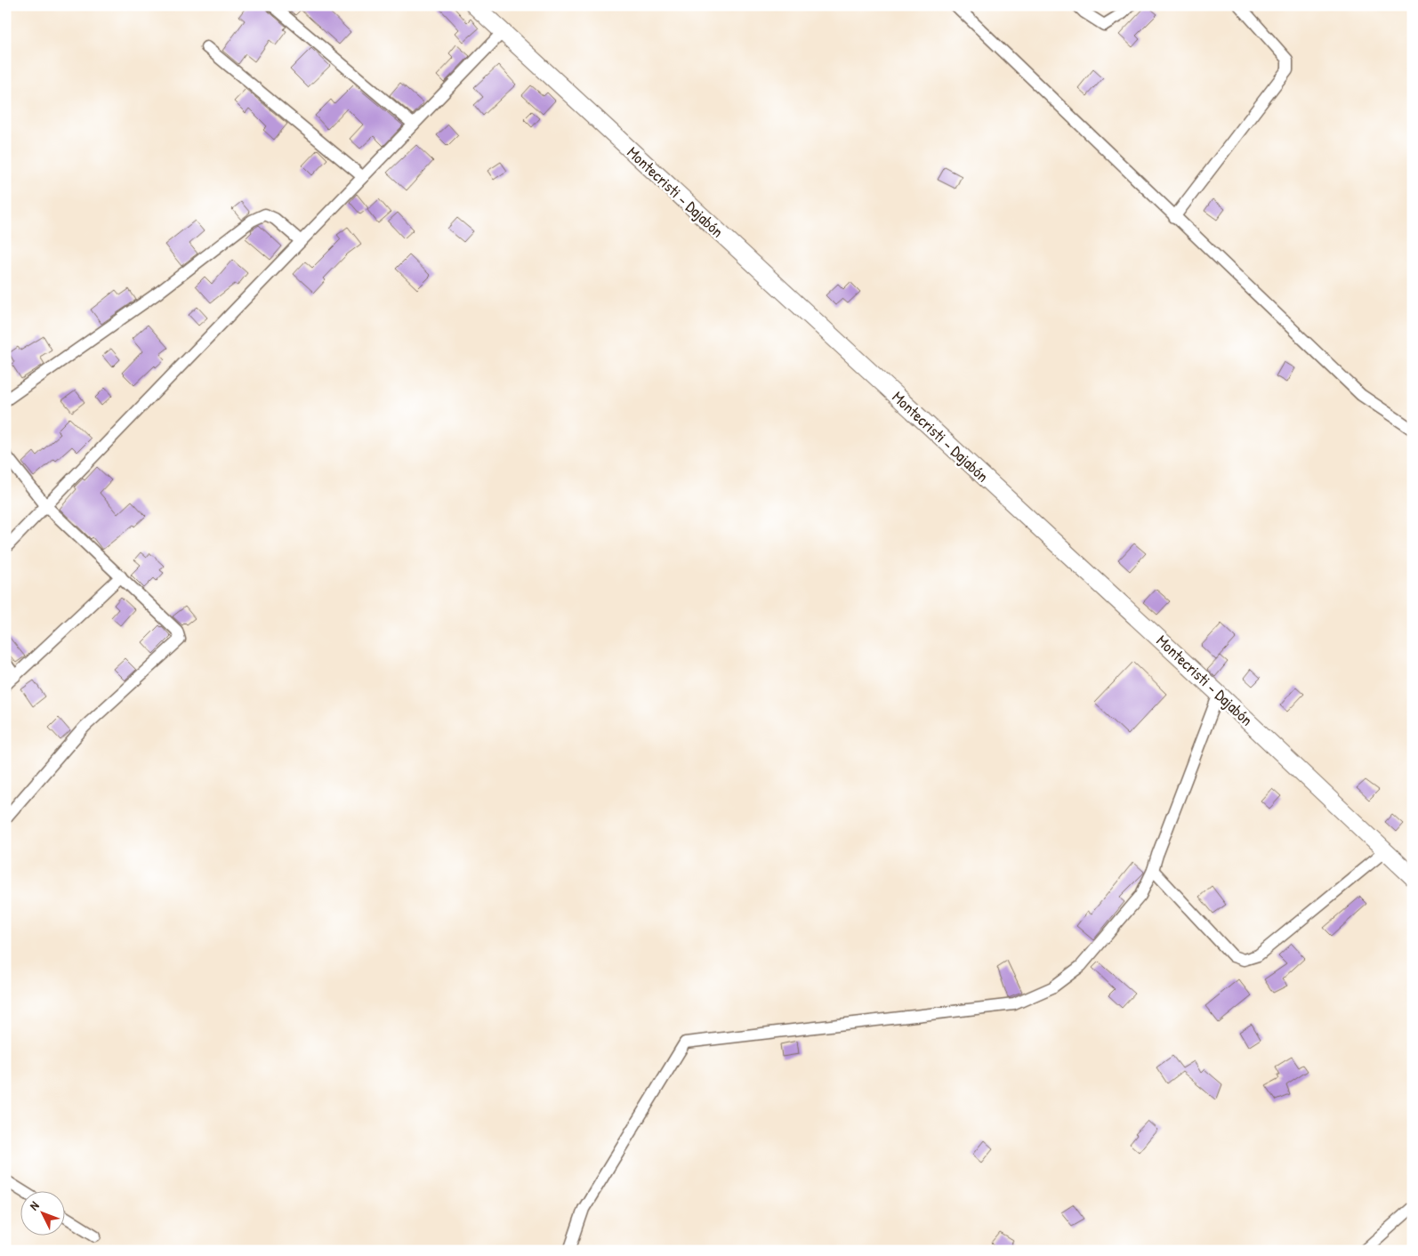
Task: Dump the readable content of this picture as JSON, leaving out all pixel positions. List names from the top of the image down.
{
  "streets": {
    "main road": ["Montecristi - Dajabón"]
  },
  "north": "top left"
}
